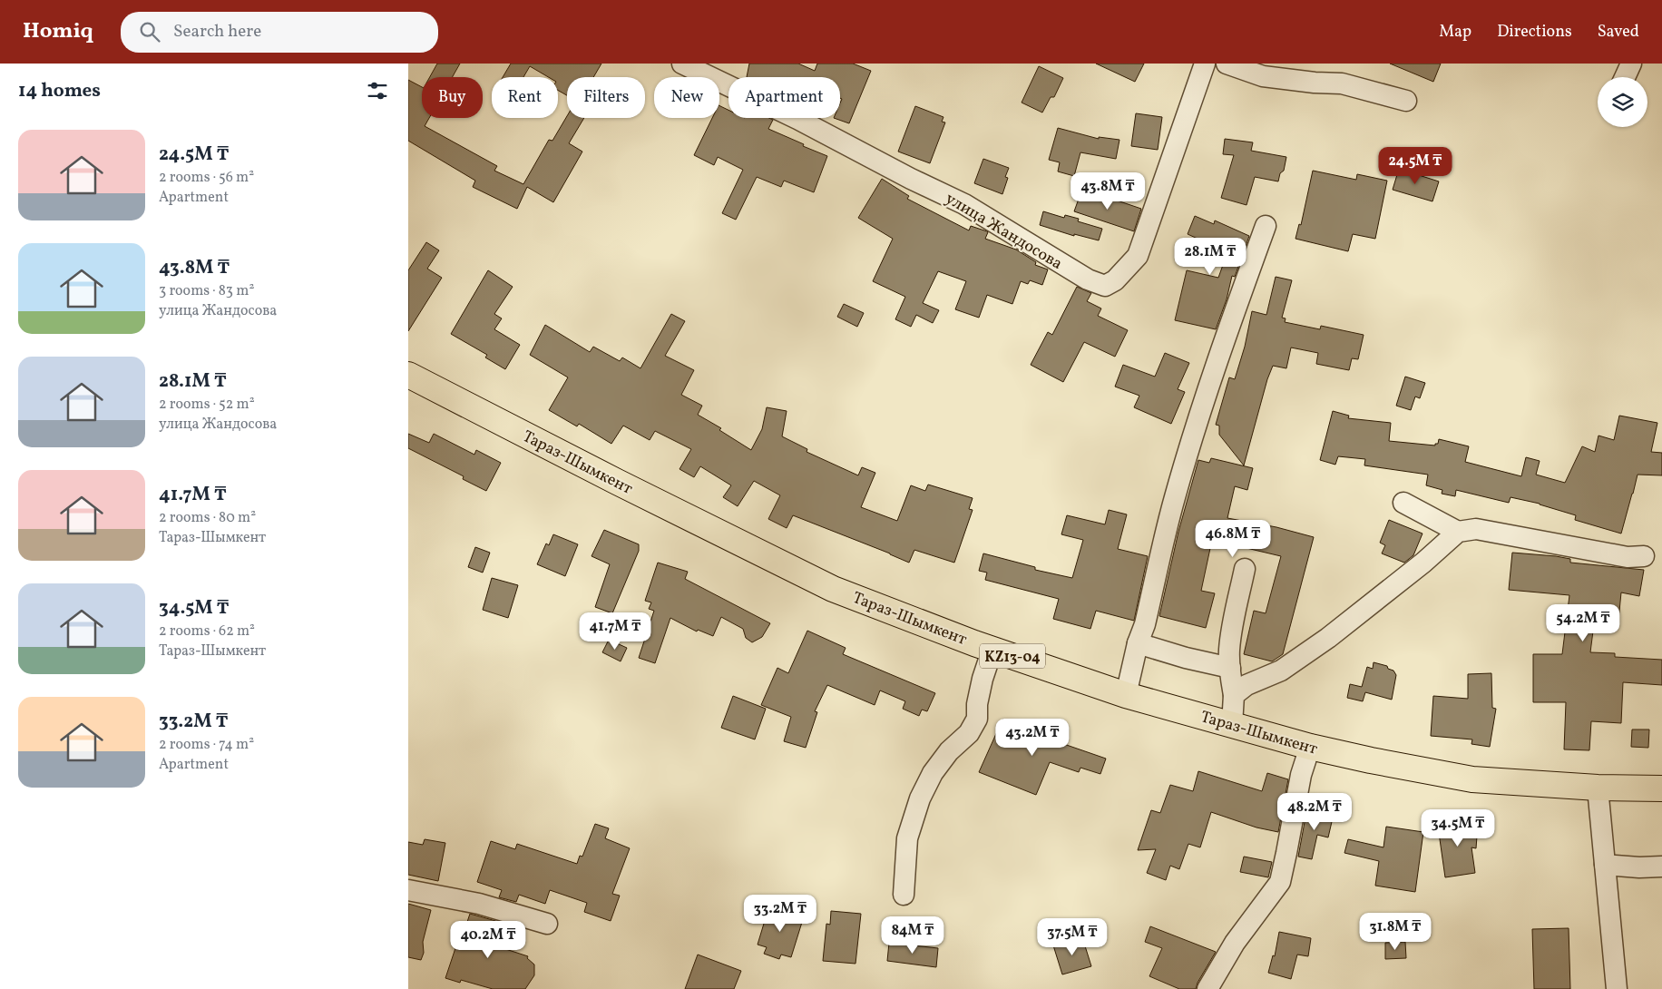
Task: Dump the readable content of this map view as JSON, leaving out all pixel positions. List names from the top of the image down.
{
  "streets": {
    "main road": ["Тараз-Шымкент", "KZ13-04"],
    "street": ["улица Жандосова"]
  },
  "page": {
    "header": "Homiq",
    "search": "Search here",
    "nav": ["Map", "Directions", "Saved"],
    "heading": "14 homes",
    "chip": [
      "Buy",
      "Rent",
      "Filters",
      "New",
      "Apartment"
    ],
    "list": [
      {
        "name": "24.5M ₸",
        "note": "2 rooms · 56 m² · Apartment"
      },
      {
        "name": "43.8M ₸",
        "note": "3 rooms · 83 m² · улица Жандосова"
      },
      {
        "name": "28.1M ₸",
        "note": "2 rooms · 52 m² · улица Жандосова"
      },
      {
        "name": "41.7M ₸",
        "note": "2 rooms · 80 m² · Тараз-Шымкент"
      },
      {
        "name": "34.5M ₸",
        "note": "2 rooms · 62 m² · Тараз-Шымкент"
      },
      {
        "name": "33.2M ₸",
        "note": "2 rooms · 74 m² · Apartment"
      }
    ],
    "price": [
      "24.5M ₸",
      "43.8M ₸",
      "28.1M ₸",
      "46.8M ₸",
      "54.2M ₸",
      "41.7M ₸",
      "43.2M ₸",
      "48.2M ₸",
      "34.5M ₸",
      "33.2M ₸",
      "31.8M ₸",
      "84M ₸",
      "37.5M ₸",
      "40.2M ₸"
    ]
  }
}
